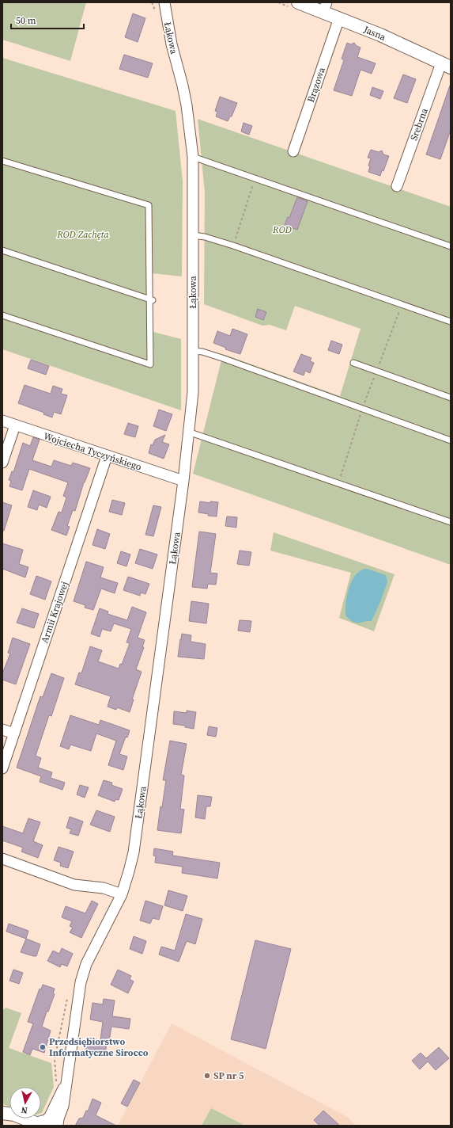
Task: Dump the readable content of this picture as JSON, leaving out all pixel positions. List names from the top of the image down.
{
  "streets": {
    "street": [
      "Jasna",
      "Łąkowa",
      "Brązowa",
      "Srebrna",
      "Wojciecha Tyczyńskiego",
      "Armii Krajowej"
    ]
  },
  "crossings": [
    ["Jasna", "Brązowa"],
    ["Jasna", "Srebrna"],
    ["Łąkowa", "Wojciecha Tyczyńskiego"],
    ["Wojciecha Tyczyńskiego", "Armii Krajowej"]
  ],
  "parks": ["ROD", "ROD Zachęta"],
  "places": ["Przedsiębiorstwo Informatyczne Sirocco", "SP nr 5"],
  "scale_bar": "50 m",
  "north": "bottom"
}
